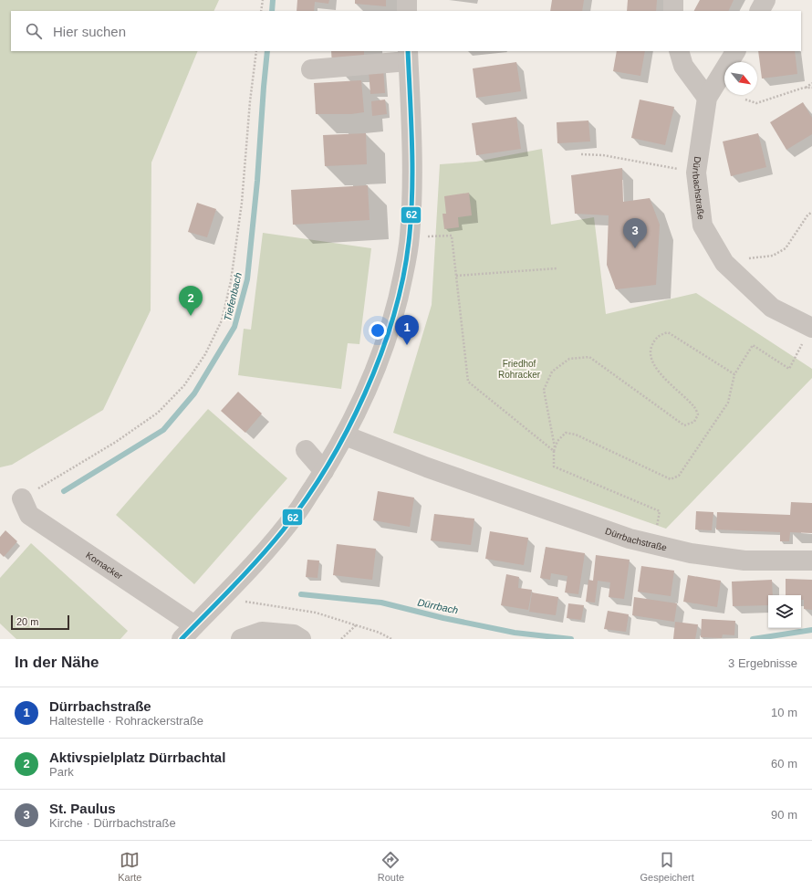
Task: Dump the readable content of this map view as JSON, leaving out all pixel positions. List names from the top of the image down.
{
  "streets": {
    "street": ["Dürrbachstraße", "Kornacker"]
  },
  "water": ["Tiefenbach", "Dürrbach"],
  "parks": ["Friedhof Rohracker"],
  "lines": ["transit line 62"],
  "scale_bar": "20 m",
  "north": "bottom right",
  "page": {
    "search": "Hier suchen",
    "pins": ["3", "2", "1"],
    "scale": "20 m",
    "heading": ["In der Nähe", "3 Ergebnisse"],
    "list": [
      {
        "mark": "1",
        "name": "Dürrbachstraße",
        "note": "Haltestelle · Rohrackerstraße",
        "value": "10 m"
      },
      {
        "mark": "2",
        "name": "Aktivspielplatz Dürrbachtal",
        "note": "Park",
        "value": "60 m"
      },
      {
        "mark": "3",
        "name": "St. Paulus",
        "note": "Kirche · Dürrbachstraße",
        "value": "90 m"
      }
    ],
    "nav": ["Karte", "Route", "Gespeichert"]
  }
}
